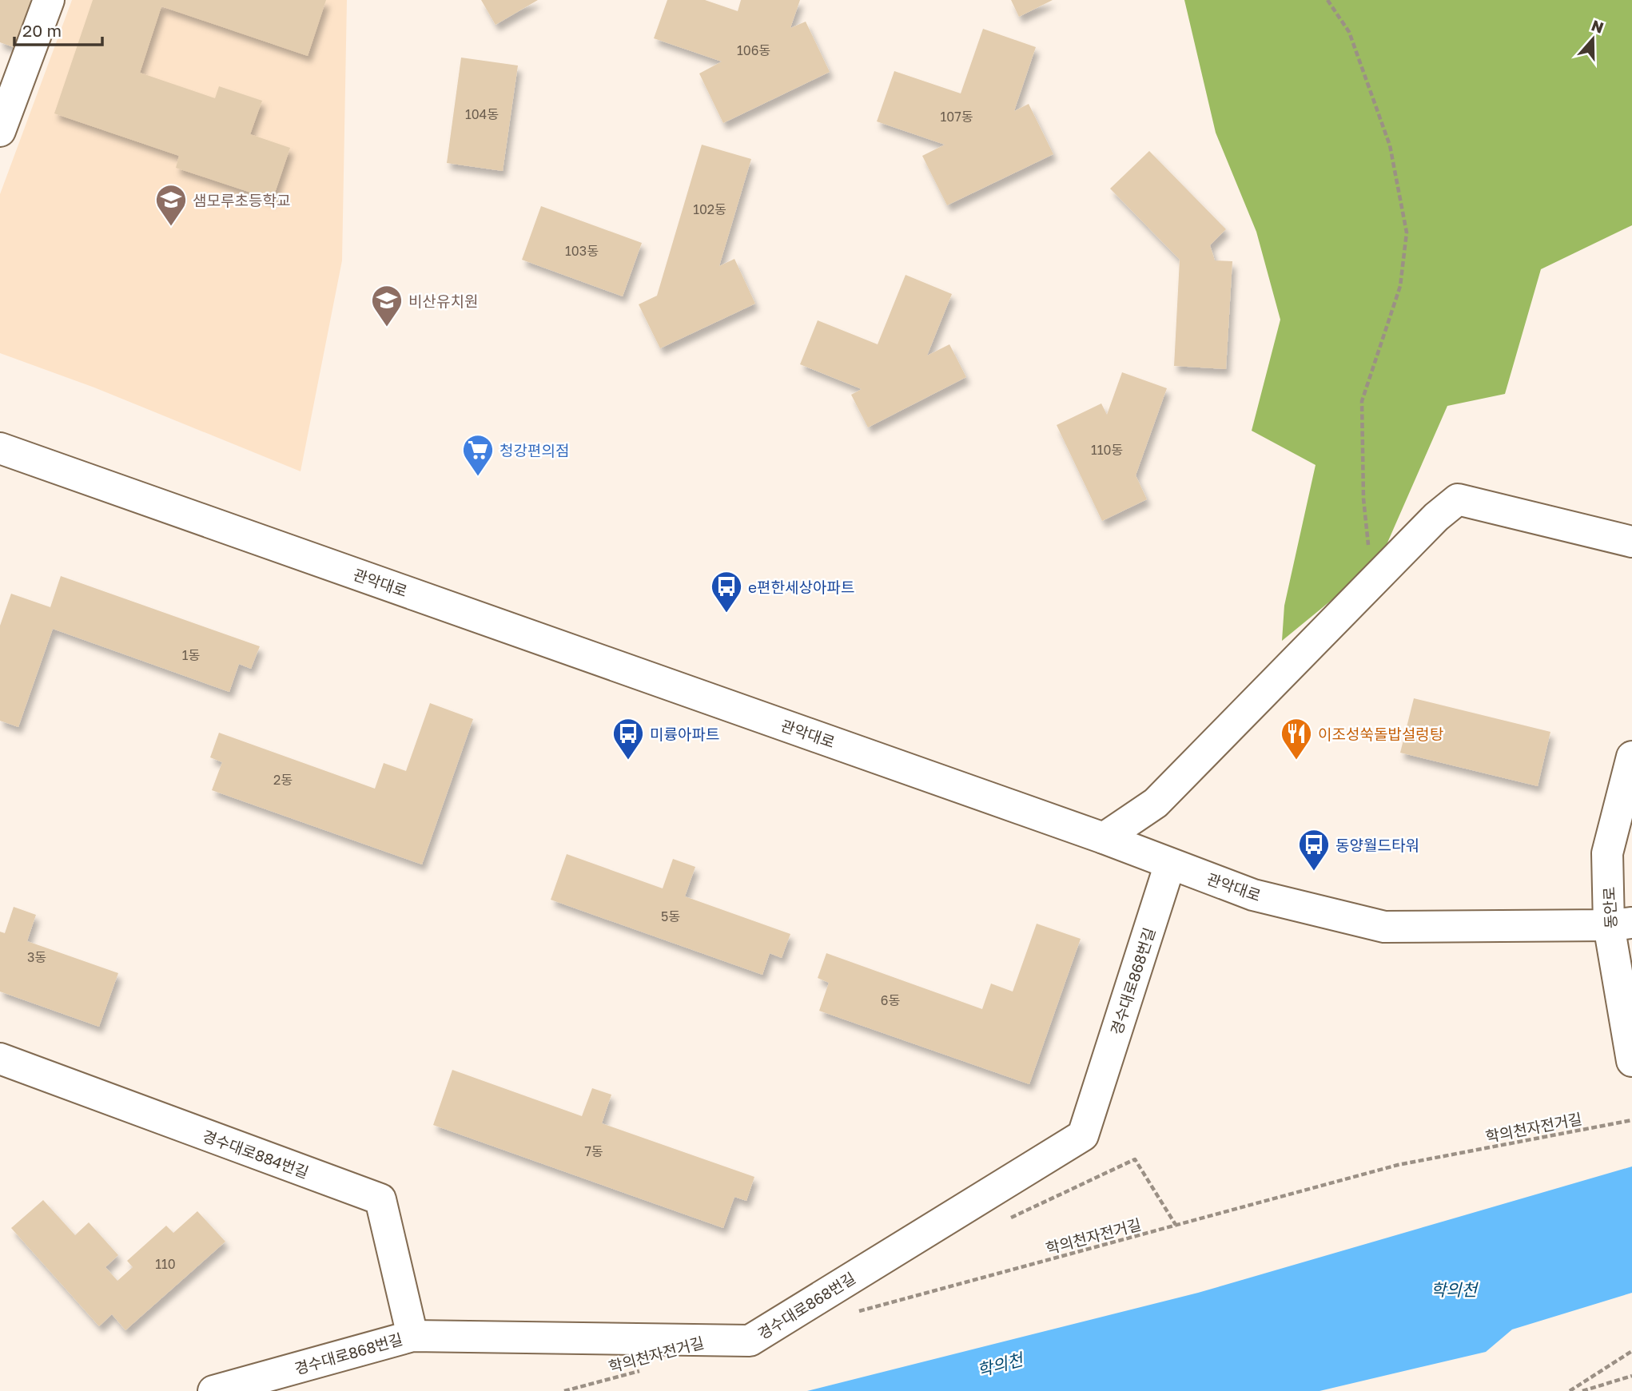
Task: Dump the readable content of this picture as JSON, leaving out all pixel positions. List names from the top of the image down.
{
  "streets": {
    "street": [
      "관악대로",
      "동안로",
      "경수대로868번길",
      "경수대로884번길"
    ],
    "path": ["학의천자전거길"]
  },
  "crossings": [
    ["관악대로", "동안로"],
    ["관악대로", "경수대로868번길"],
    ["경수대로868번길", "경수대로884번길"]
  ],
  "water": ["학의천"],
  "places": {
    "school or university": ["샘모루초등학교", "비산유치원"],
    "supermarket": ["청강편의점"],
    "bus stop": ["e편한세상아파트", "미륭아파트", "동양월드타워"],
    "restaurant": ["이조성쑥돌밥설렁탕"]
  },
  "house_numbers": [
    "106동",
    "104동",
    "107동",
    "102동",
    "103동",
    "110동",
    "1동",
    "2동",
    "5동",
    "3동",
    "6동",
    "7동",
    "110"
  ],
  "scale_bar": "20 m",
  "north": "top"
}
